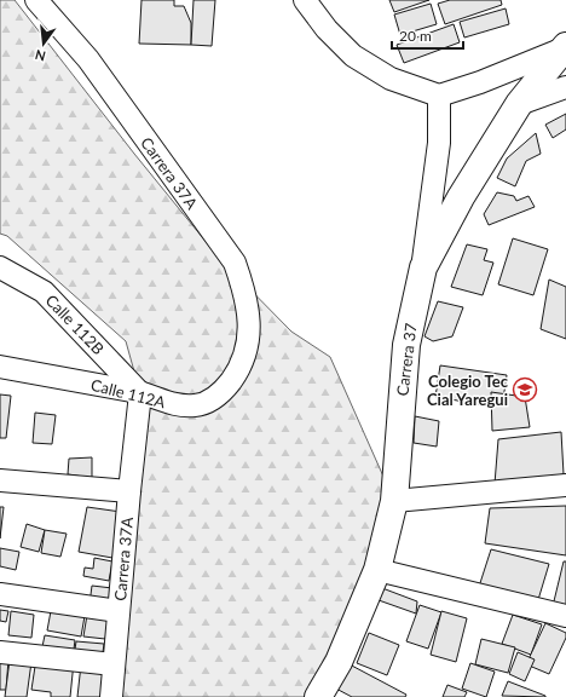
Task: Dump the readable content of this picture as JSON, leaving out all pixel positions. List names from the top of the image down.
{
  "streets": {
    "main road": ["Carrera 37"],
    "street": ["Carrera 37A", "Calle 112B", "Calle 112A"]
  },
  "crossings": [
    ["Carrera 37A", "Calle 112B"],
    ["Carrera 37A", "Calle 112A"],
    ["Calle 112B", "Calle 112A"]
  ],
  "places": {
    "school or university": ["Colegio Tec Cial Yaregui"]
  },
  "scale_bar": "20 m",
  "north": "bottom"
}
